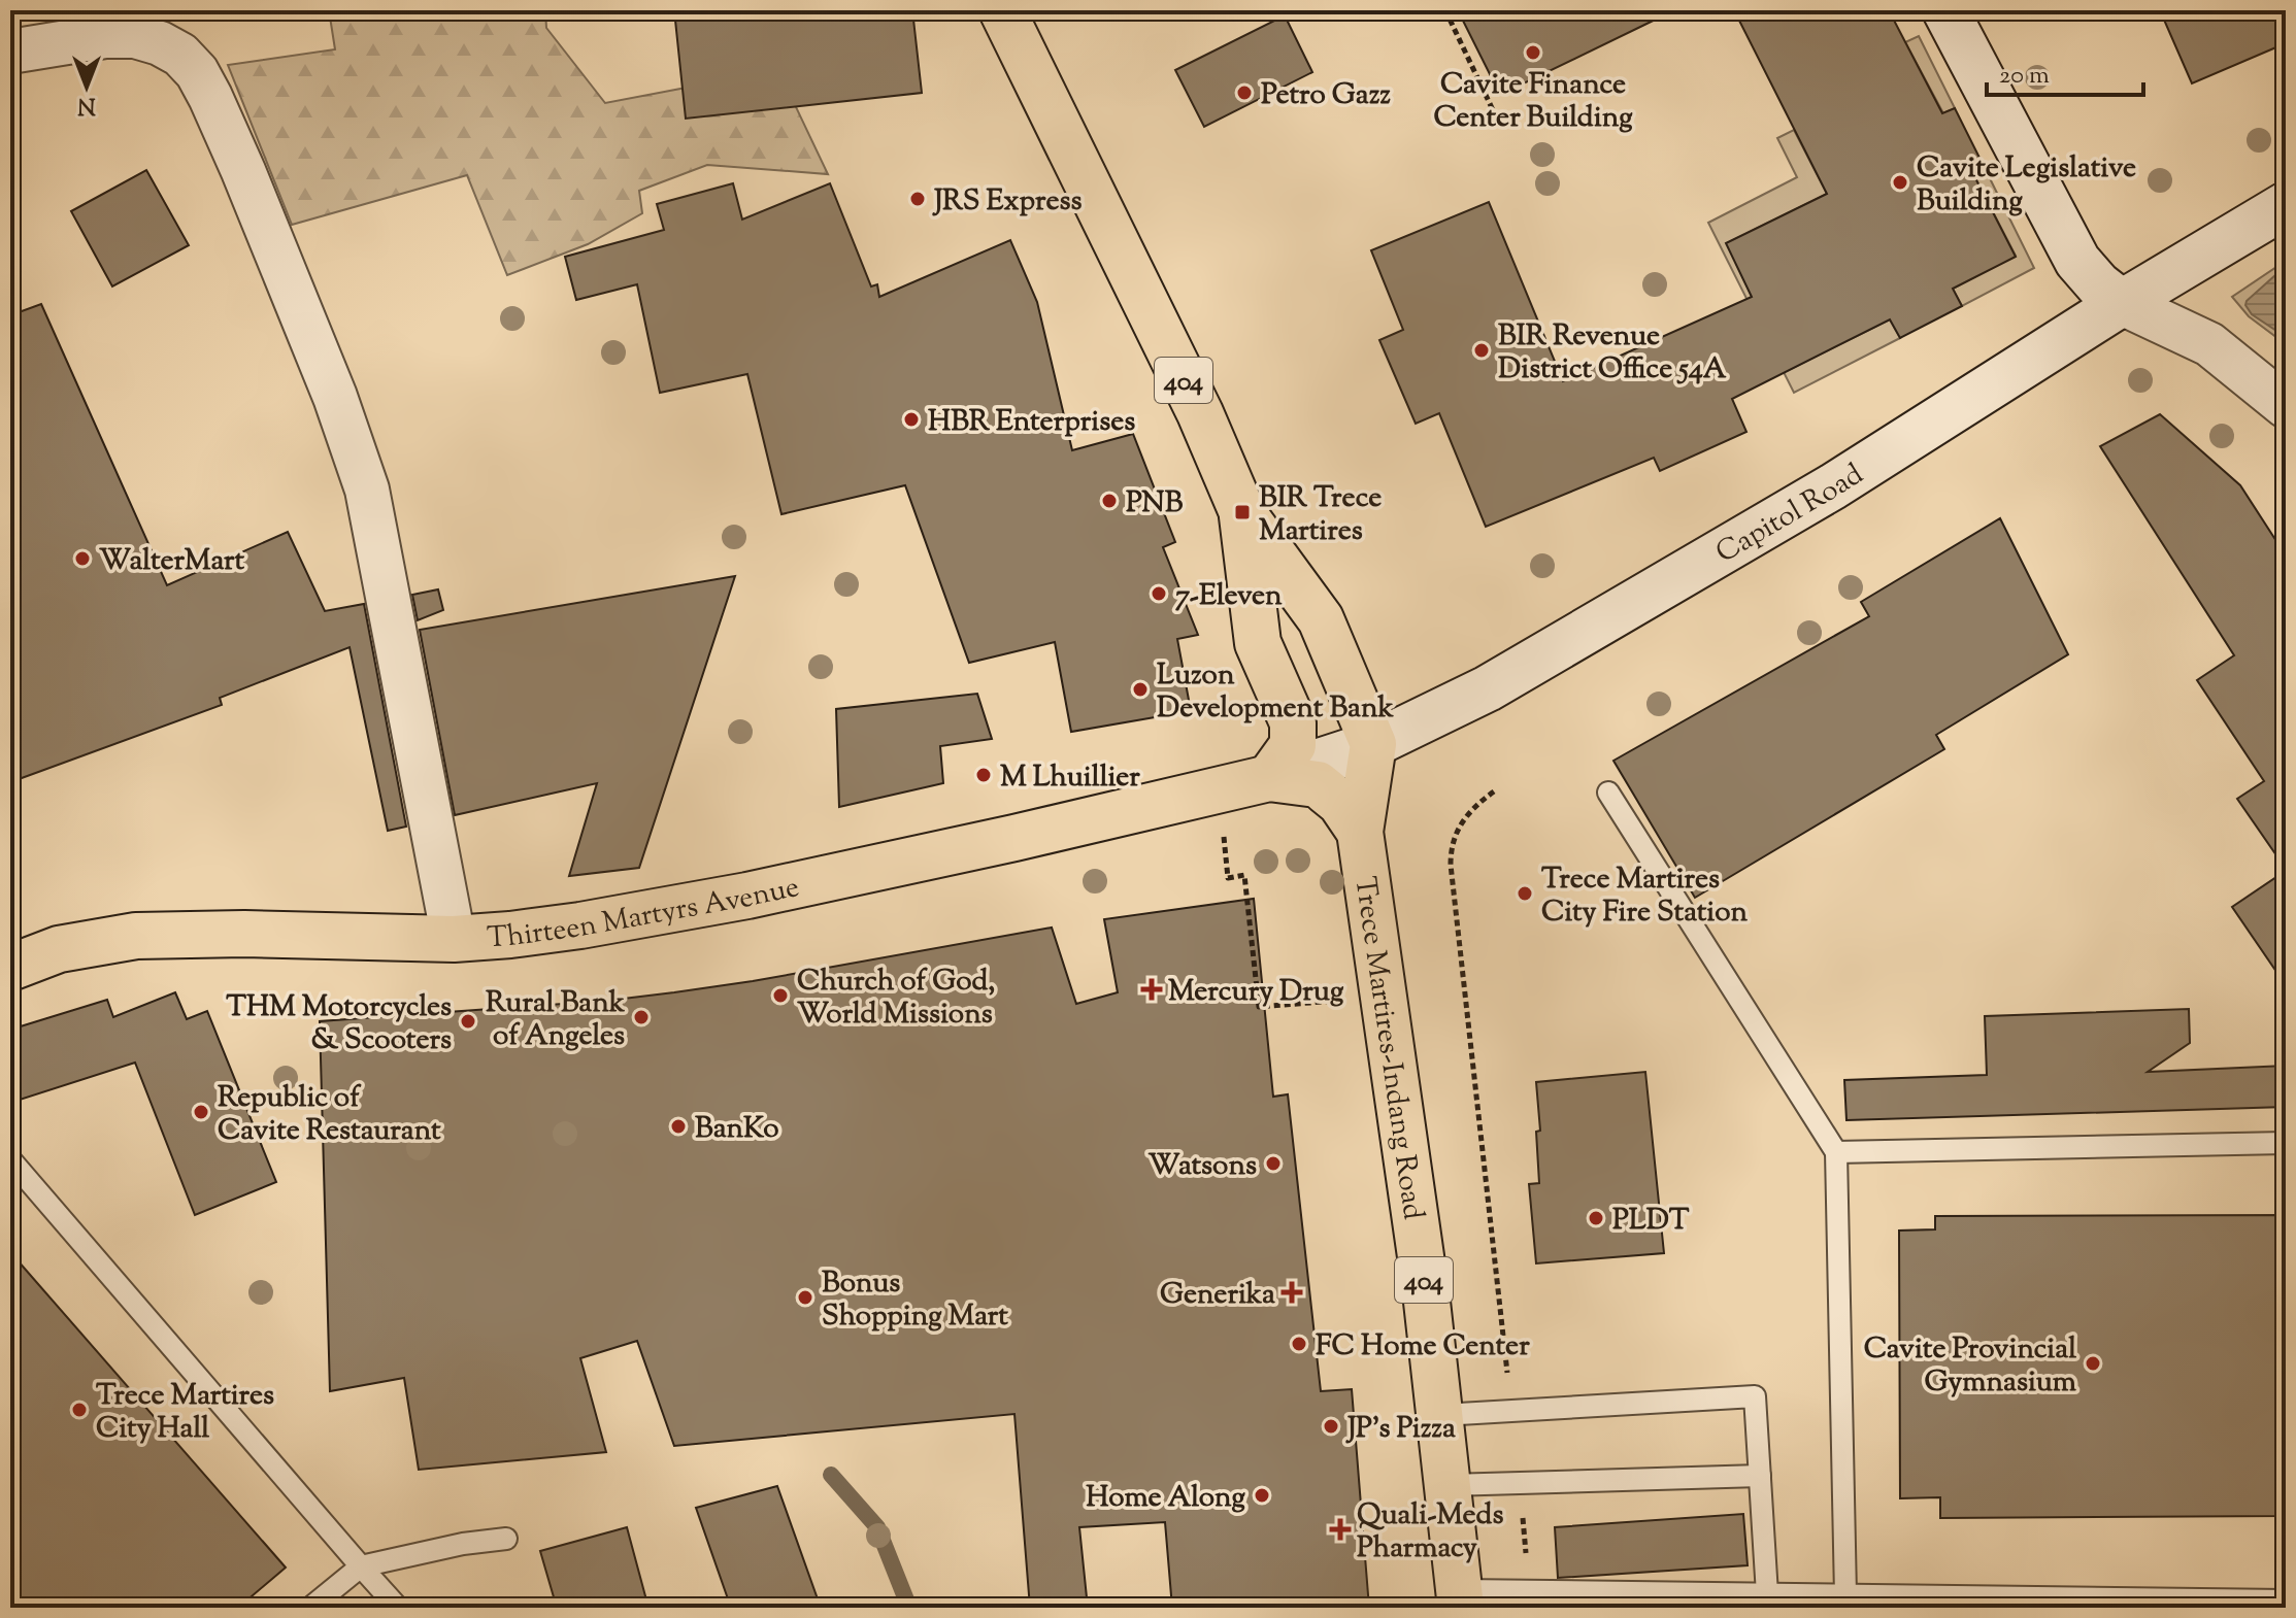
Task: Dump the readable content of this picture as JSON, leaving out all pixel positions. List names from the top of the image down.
{
  "streets": {
    "main road": [
      "404",
      "Capitol Road",
      "Thirteen Martyrs Avenue",
      "Trece Martires-Indang Road"
    ]
  },
  "crossings": [
    ["404", "Capitol Road"],
    ["404", "Thirteen Martyrs Avenue"],
    ["404", "Trece Martires-Indang Road"],
    ["Capitol Road", "Thirteen Martyrs Avenue"],
    ["Capitol Road", "Trece Martires-Indang Road"],
    ["Thirteen Martyrs Avenue", "Trece Martires-Indang Road"]
  ],
  "places": {
    "other": [
      "Cavite Finance Center Building",
      "Petro Gazz",
      "Cavite Legislative Building",
      "JRS Express",
      "BIR Revenue District Office 54A",
      "HBR Enterprises",
      "PNB",
      "WalterMart",
      "7-Eleven",
      "Luzon Development Bank",
      "M Lhuillier",
      "Trece Martires City Fire Station",
      "Church of God, World Missions",
      "Rural Bank of Angeles",
      "THM Motorcycles & Scooters",
      "Republic of Cavite Restaurant",
      "BanKo",
      "Watsons",
      "PLDT",
      "Bonus Shopping Mart",
      "FC Home Center",
      "Cavite Provincial Gymnasium",
      "Trece Martires City Hall",
      "JP's Pizza",
      "Home Along"
    ],
    "transit": ["BIR Trece Martires"],
    "health": ["Mercury Drug", "Generika", "Quali-Meds Pharmacy"]
  },
  "scale_bar": "20 m",
  "north": "bottom"
}
